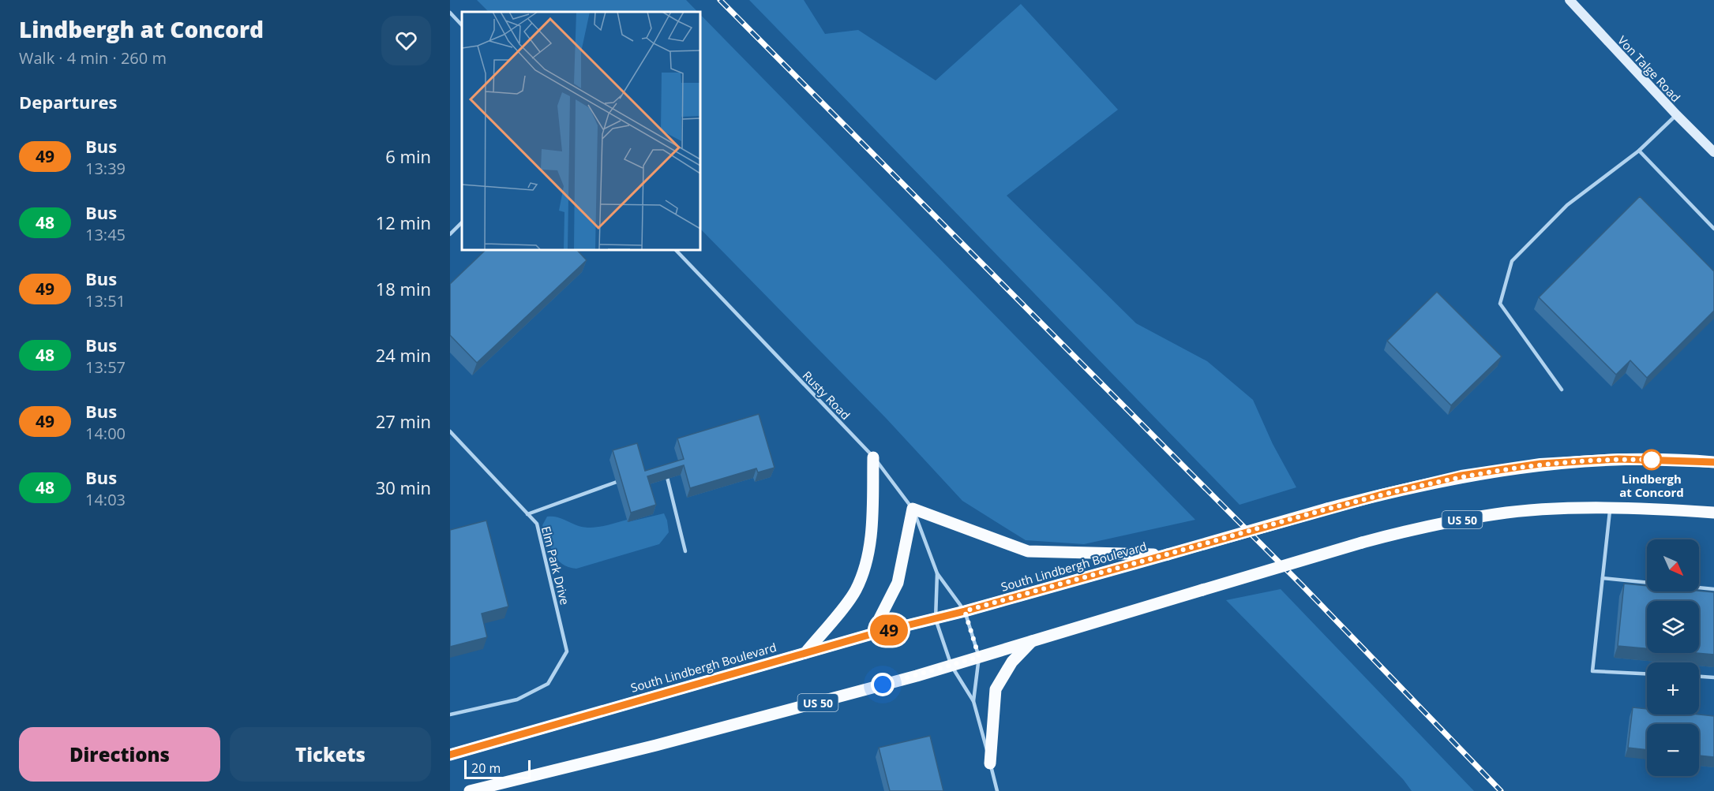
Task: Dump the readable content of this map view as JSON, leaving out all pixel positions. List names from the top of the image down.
{
  "streets": {
    "main road": ["US 50", "South Lindbergh Boulevard"],
    "street": ["Von Talge Road"],
    "lane": ["Rusty Road", "Elm Park Drive"]
  },
  "crossings": [
    ["Rusty Road", "US 50"],
    ["Rusty Road", "South Lindbergh Boulevard"]
  ],
  "places": ["Lindbergh at Concord"],
  "lines": ["bus line 49"],
  "scale_bar": "20 m",
  "north": "bottom right",
  "page": {
    "heading": [
      ["Lindbergh at Concord", "Walk · 4 min · 260 m"],
      "Departures"
    ],
    "on_map": "49",
    "list": [
      {
        "mark": "49",
        "name": "Bus",
        "note": "13:39",
        "value": "6 min"
      },
      {
        "mark": "48",
        "name": "Bus",
        "note": "13:45",
        "value": "12 min"
      },
      {
        "mark": "49",
        "name": "Bus",
        "note": "13:51",
        "value": "18 min"
      },
      {
        "mark": "48",
        "name": "Bus",
        "note": "13:57",
        "value": "24 min"
      },
      {
        "mark": "49",
        "name": "Bus",
        "note": "14:00",
        "value": "27 min"
      },
      {
        "mark": "48",
        "name": "Bus",
        "note": "14:03",
        "value": "30 min"
      }
    ],
    "map_buttons": ["+", "−"],
    "buttons": ["Directions", "Tickets"],
    "scale": "20 m"
  }
}
